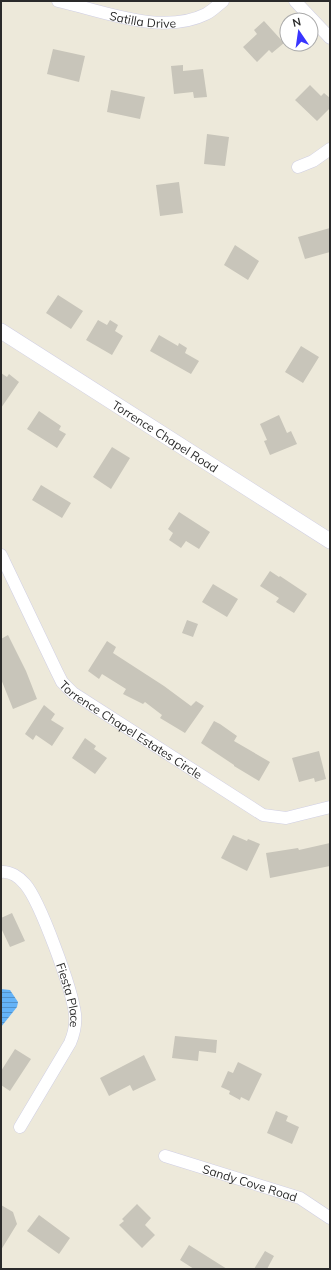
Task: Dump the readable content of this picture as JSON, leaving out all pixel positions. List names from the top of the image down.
{
  "streets": {
    "street": [
      "Satilla Drive",
      "Torrence Chapel Road",
      "Torrence Chapel Estates Circle",
      "Fiesta Place",
      "Sandy Cove Road"
    ]
  },
  "north": "top"
}
